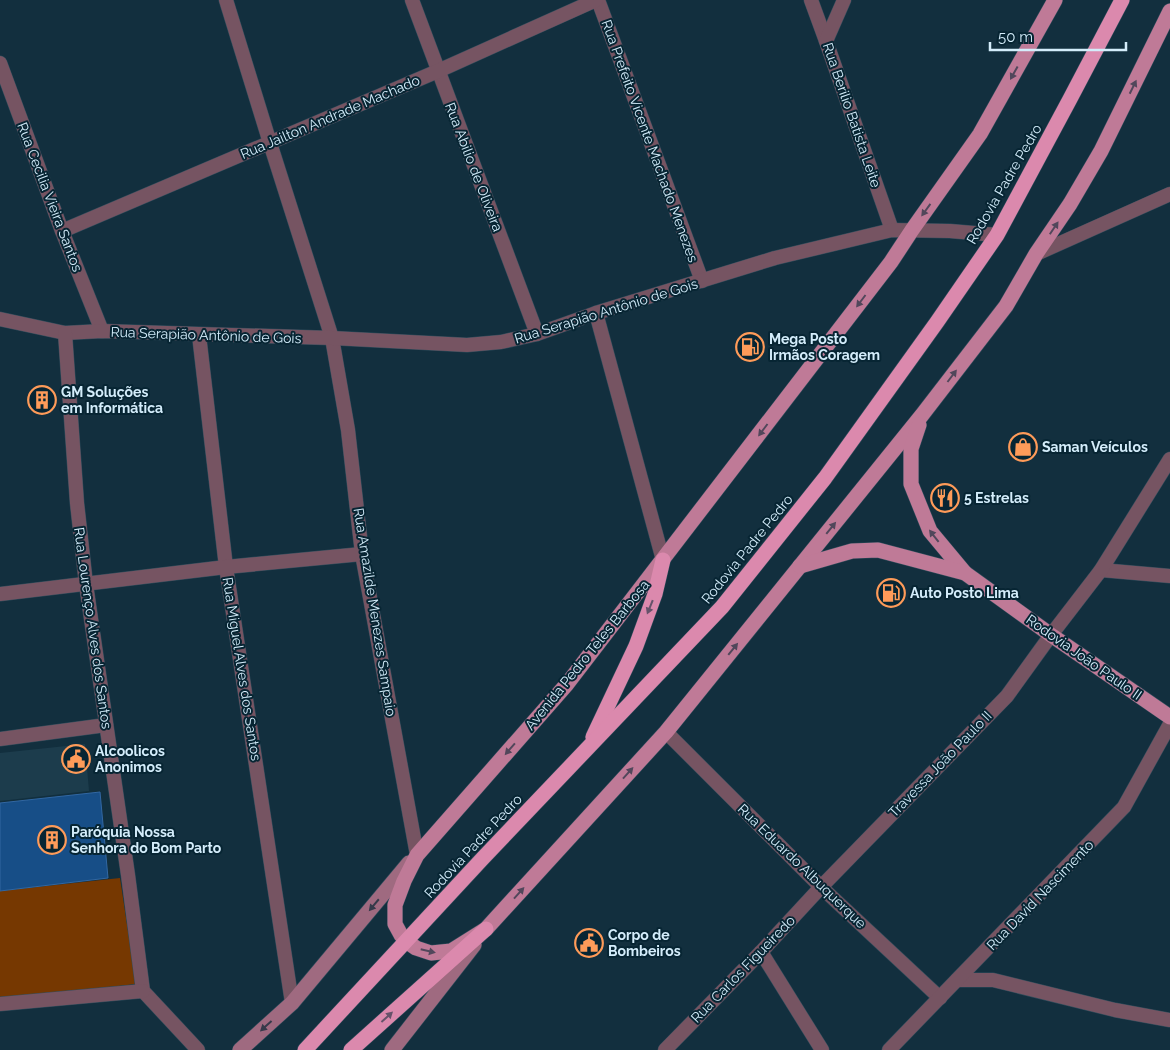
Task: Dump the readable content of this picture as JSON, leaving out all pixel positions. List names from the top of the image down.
{
  "streets": {
    "highway": ["Rodovia Padre Pedro"],
    "main road": ["Avenida Pedro Teles Barbosa", "Rodovia João Paulo II"],
    "street": [
      "Rua Berilio Batista Leite",
      "Rua Jailton Andrade Machado",
      "Rua Prefeito Vicente Machado Menezes",
      "Rua Abilio de Oliveira",
      "Rua Cecilia Vieira Santos",
      "Rua Serapião Antônio de Gois",
      "Rua Amazilde Menezes Sampaio",
      "Rua Lourenço Alves dos Santos",
      "Rua Miguel Alves dos Santos",
      "Travessa João Paulo II",
      "Rua Eduardo Albuquerque",
      "Rua David Nascimento",
      "Rua Carlos Figueiredo"
    ]
  },
  "crossings": [
    ["Rua Berilio Batista Leite", "Rua Serapião Antônio de Gois"],
    ["Rua Jailton Andrade Machado", "Rua Prefeito Vicente Machado Menezes"],
    ["Rua Jailton Andrade Machado", "Rua Abilio de Oliveira"],
    ["Rua Jailton Andrade Machado", "Rua Cecilia Vieira Santos"],
    ["Rua Jailton Andrade Machado", "Rua Amazilde Menezes Sampaio"],
    ["Rua Prefeito Vicente Machado Menezes", "Rua Serapião Antônio de Gois"],
    ["Rua Abilio de Oliveira", "Rua Serapião Antônio de Gois"],
    ["Rodovia Padre Pedro", "Rua Serapião Antônio de Gois"],
    ["Rua Cecilia Vieira Santos", "Rua Serapião Antônio de Gois"],
    ["Rua Serapião Antônio de Gois", "Rua Amazilde Menezes Sampaio"],
    ["Rua Serapião Antônio de Gois", "Rua Lourenço Alves dos Santos"],
    ["Rua Serapião Antônio de Gois", "Avenida Pedro Teles Barbosa"],
    ["Rua Serapião Antônio de Gois", "Rua Miguel Alves dos Santos"],
    ["Rua Amazilde Menezes Sampaio", "Avenida Pedro Teles Barbosa"],
    ["Avenida Pedro Teles Barbosa", "Rua Miguel Alves dos Santos"],
    ["Rodovia João Paulo II", "Travessa João Paulo II"],
    ["Travessa João Paulo II", "Rua Eduardo Albuquerque"],
    ["Travessa João Paulo II", "Rua Carlos Figueiredo"],
    ["Rua Eduardo Albuquerque", "Rua David Nascimento"],
    ["Rua Eduardo Albuquerque", "Rua Carlos Figueiredo"]
  ],
  "places": {
    "fuel station": ["Mega Posto Irmãos Coragem", "Auto Posto Lima"],
    "building": ["GM Soluções em Informática", "Paróquia Nossa Senhora do Bom Parto"],
    "shop": ["Saman Veículos"],
    "restaurant": ["5 Estrelas"],
    "public building": ["Alcoolicos Anonimos", "Corpo de Bombeiros"]
  },
  "scale_bar": "50 m"
}
